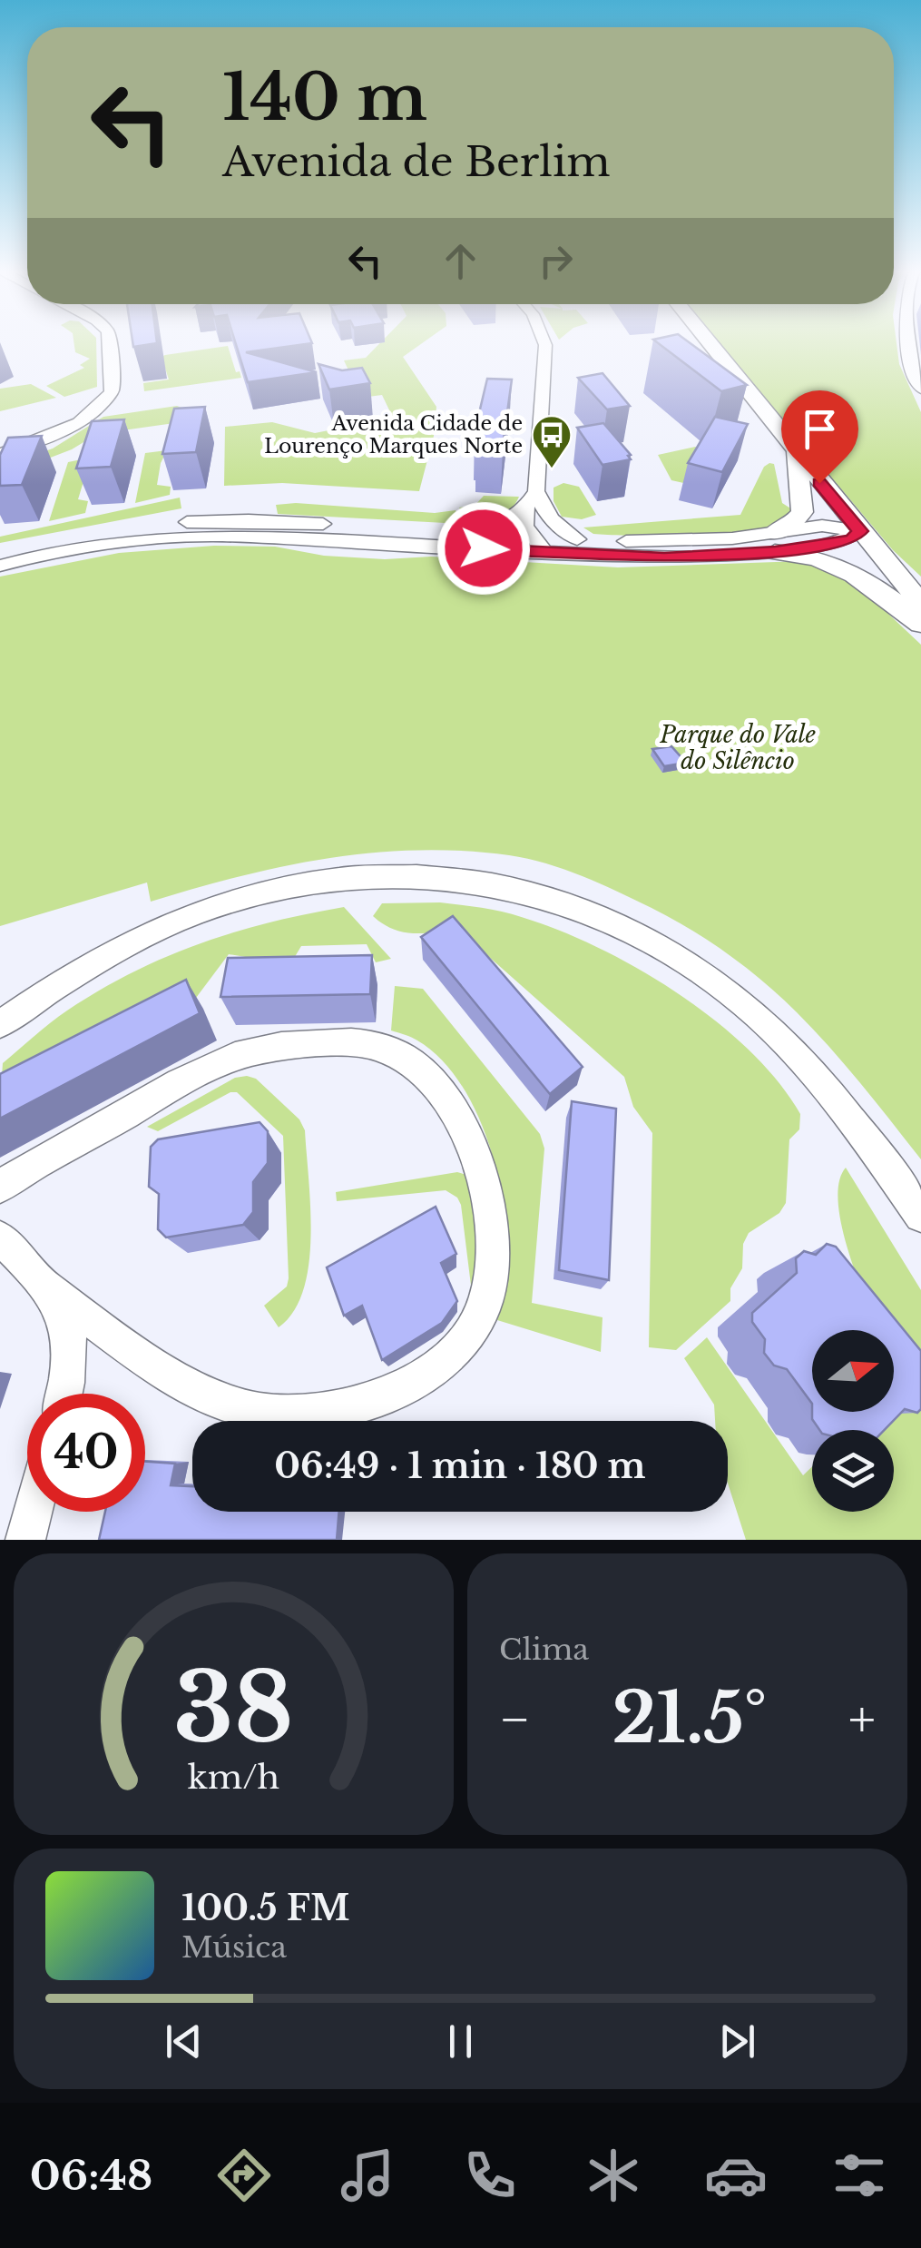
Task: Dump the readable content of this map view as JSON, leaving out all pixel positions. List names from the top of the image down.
{
  "parks": ["Parque do Vale do Silêncio"],
  "places": {
    "bus stop": ["Avenida Cidade de Lourenço Marques Norte"]
  },
  "north": "right",
  "page": {
    "turn": ["140 m", "Avenida de Berlim"],
    "limit": "40",
    "trip": "06:49 · 1 min · 180 m",
    "tile": "Clima",
    "heat": ["−", "21.5°", "+"],
    "song": ["100.5 FM", "Música"],
    "tabs": "06:48",
    "gauge": ["38", "km/h"]
  }
}
